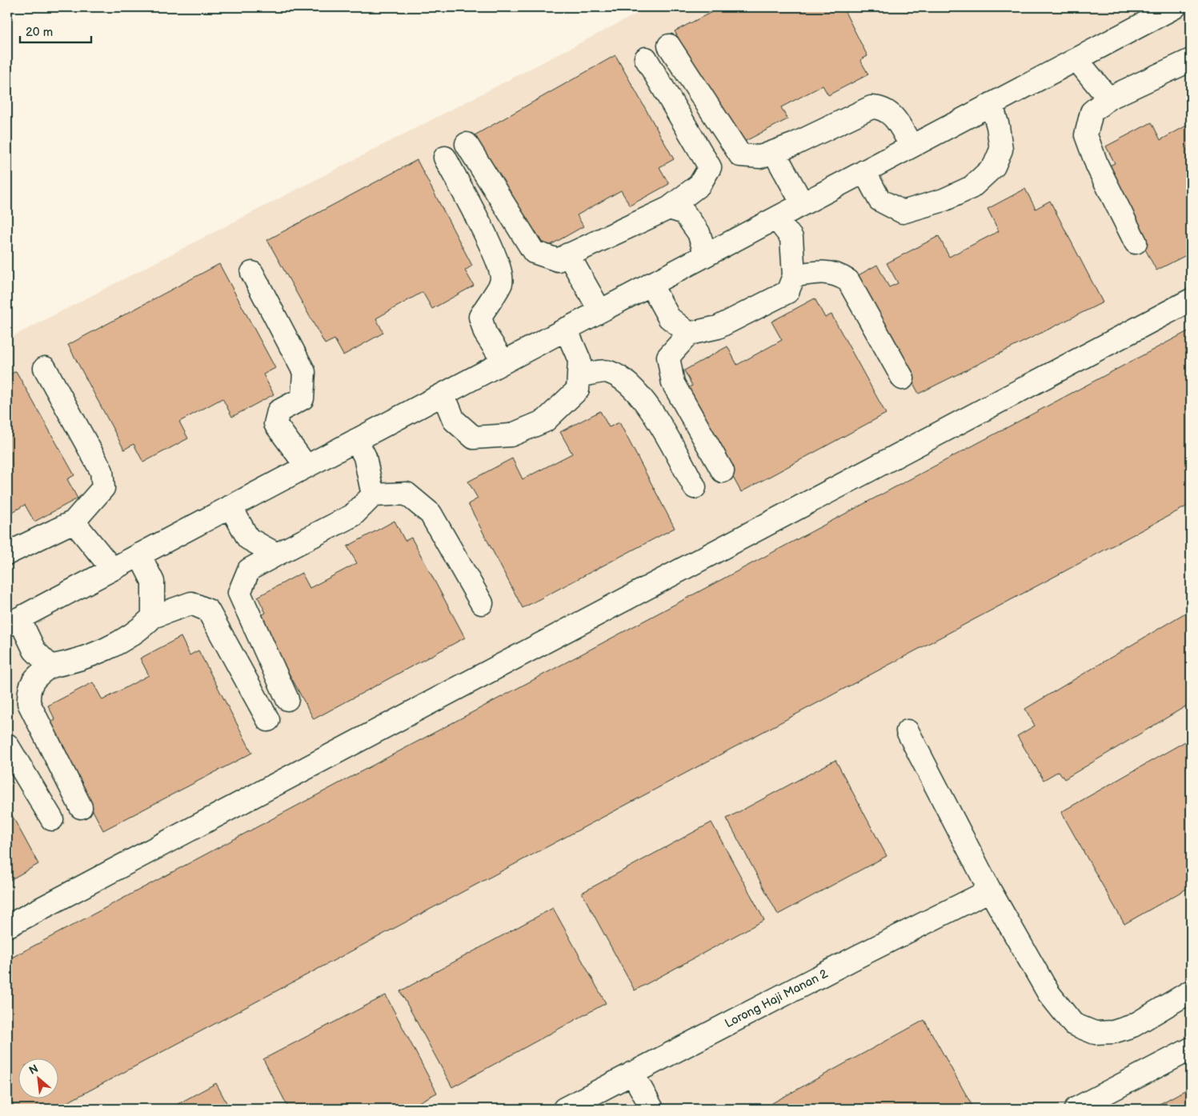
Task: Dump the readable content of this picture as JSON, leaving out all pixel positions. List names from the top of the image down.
{
  "streets": {
    "street": ["Lorong Haji Manan 2"]
  },
  "scale_bar": "20 m",
  "north": "top left"
}
